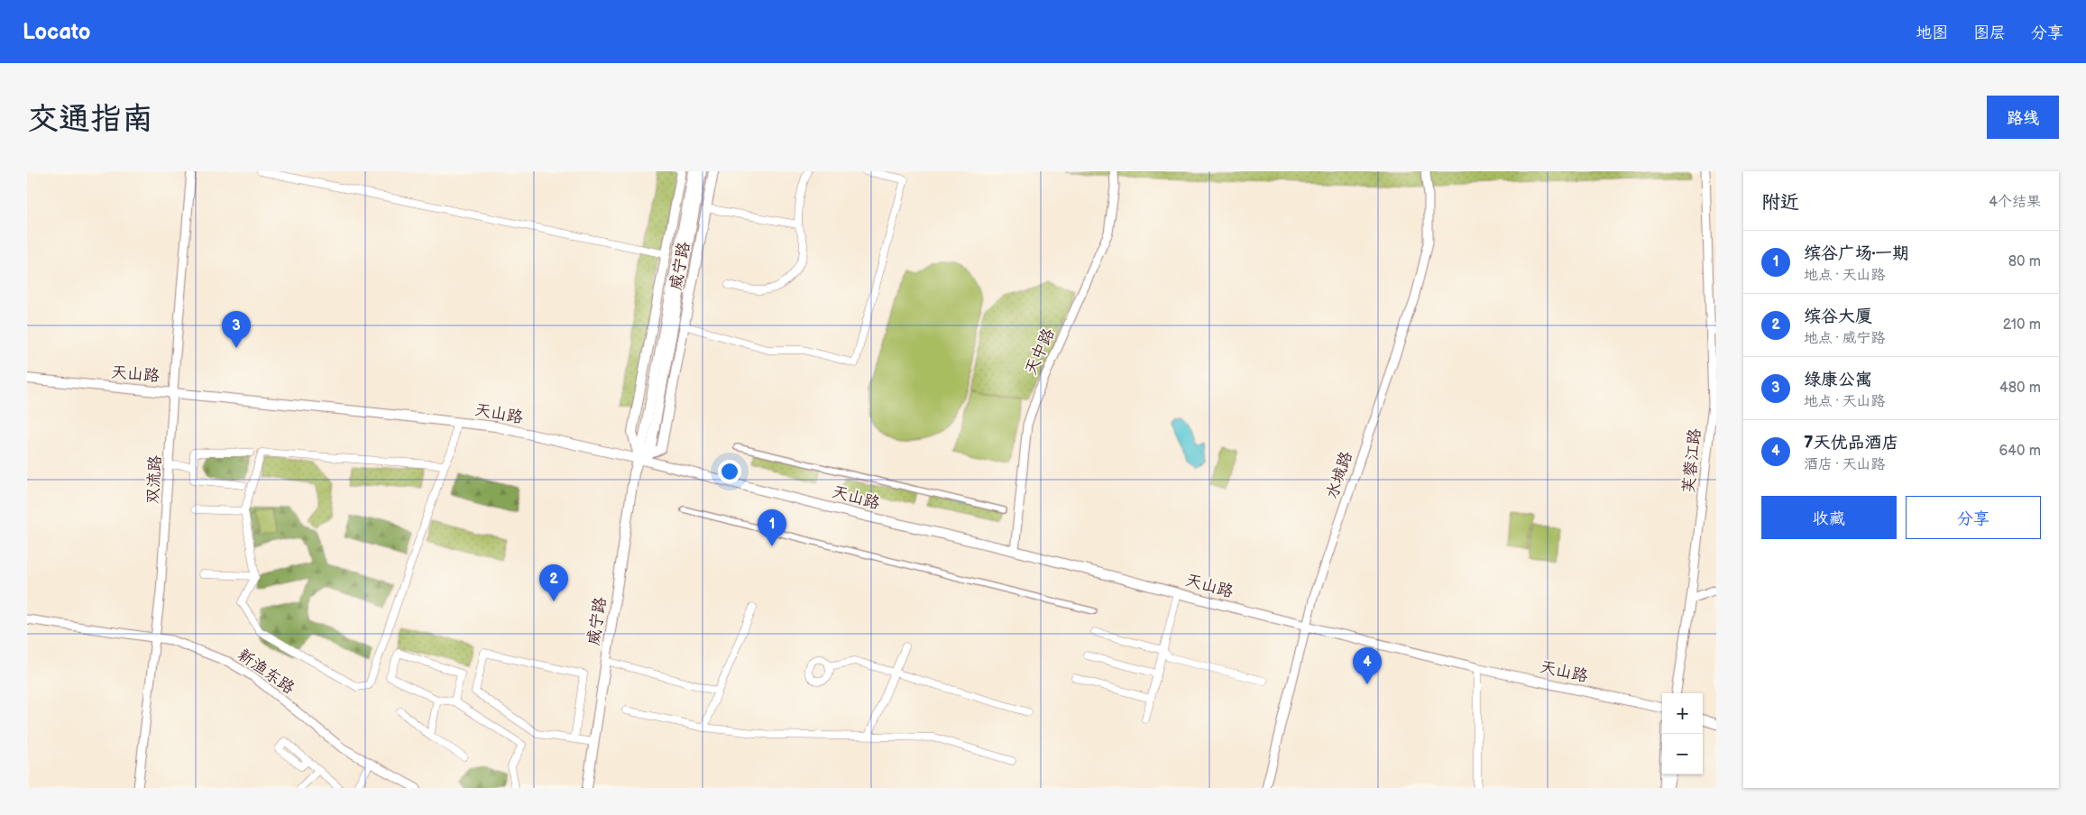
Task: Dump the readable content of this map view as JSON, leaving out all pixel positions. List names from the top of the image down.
{
  "streets": {
    "main road": ["威宁路", "天山路"],
    "street": [
      "天中路",
      "芙蓉江路",
      "水城路",
      "双流路",
      "新渔东路"
    ]
  },
  "crossings": [
    ["威宁路", "天山路"],
    ["天中路", "天山路"],
    ["天山路", "水城路"],
    ["天山路", "双流路"],
    ["双流路", "新渔东路"]
  ],
  "page": {
    "header": "Locato",
    "nav": ["地图", "图层", "分享"],
    "buttons": [
      "路线",
      ["收藏", "分享"]
    ],
    "title": "交通指南",
    "heading": ["附近", "4个结果"],
    "list": [
      {
        "mark": "1",
        "name": "缤谷广场·一期",
        "note": "地点 · 天山路",
        "value": "80 m"
      },
      {
        "mark": "2",
        "name": "缤谷大厦",
        "note": "地点 · 威宁路",
        "value": "210 m"
      },
      {
        "mark": "3",
        "name": "绿康公寓",
        "note": "地点 · 天山路",
        "value": "480 m"
      },
      {
        "mark": "4",
        "name": "7天优品酒店",
        "note": "酒店 · 天山路",
        "value": "640 m"
      }
    ],
    "pins": [
      "3",
      "1",
      "2",
      "4"
    ],
    "map_buttons": ["+", "−"]
  }
}
